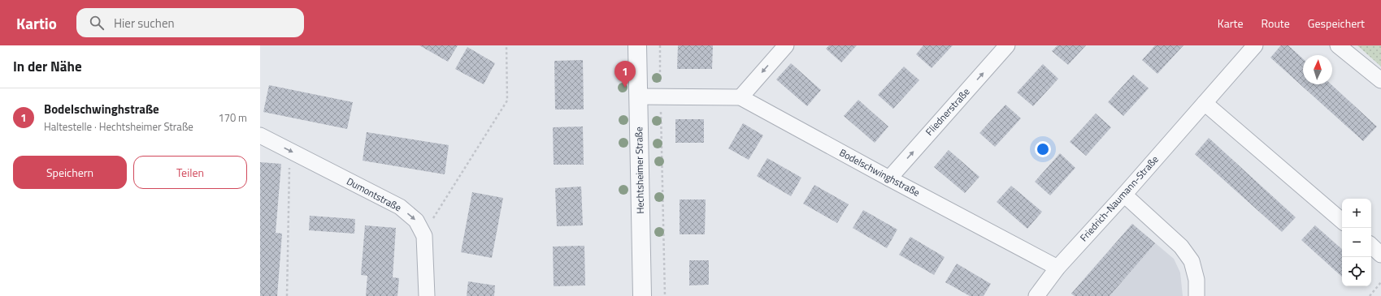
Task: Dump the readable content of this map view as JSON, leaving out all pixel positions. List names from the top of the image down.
{
  "streets": {
    "street": [
      "Fliednerstraße",
      "Hechtsheimer Straße",
      "Bodelschwinghstraße",
      "Dumontstraße",
      "Friedrich-Naumann-Straße"
    ]
  },
  "crossings": [
    ["Fliednerstraße", "Bodelschwinghstraße"],
    ["Hechtsheimer Straße", "Bodelschwinghstraße"],
    ["Bodelschwinghstraße", "Friedrich-Naumann-Straße"]
  ],
  "one_way": ["Fliednerstraße", "Dumontstraße"],
  "north": "top",
  "page": {
    "header": "Kartio",
    "search": "Hier suchen",
    "nav": ["Karte", "Route", "Gespeichert"],
    "heading": "In der Nähe",
    "pins": "1",
    "list": [
      {
        "mark": "1",
        "name": "Bodelschwinghstraße",
        "note": "Haltestelle · Hechtsheimer Straße",
        "value": "170 m"
      }
    ],
    "buttons": ["Speichern", "Teilen"],
    "map_buttons": ["+", "−"]
  }
}
